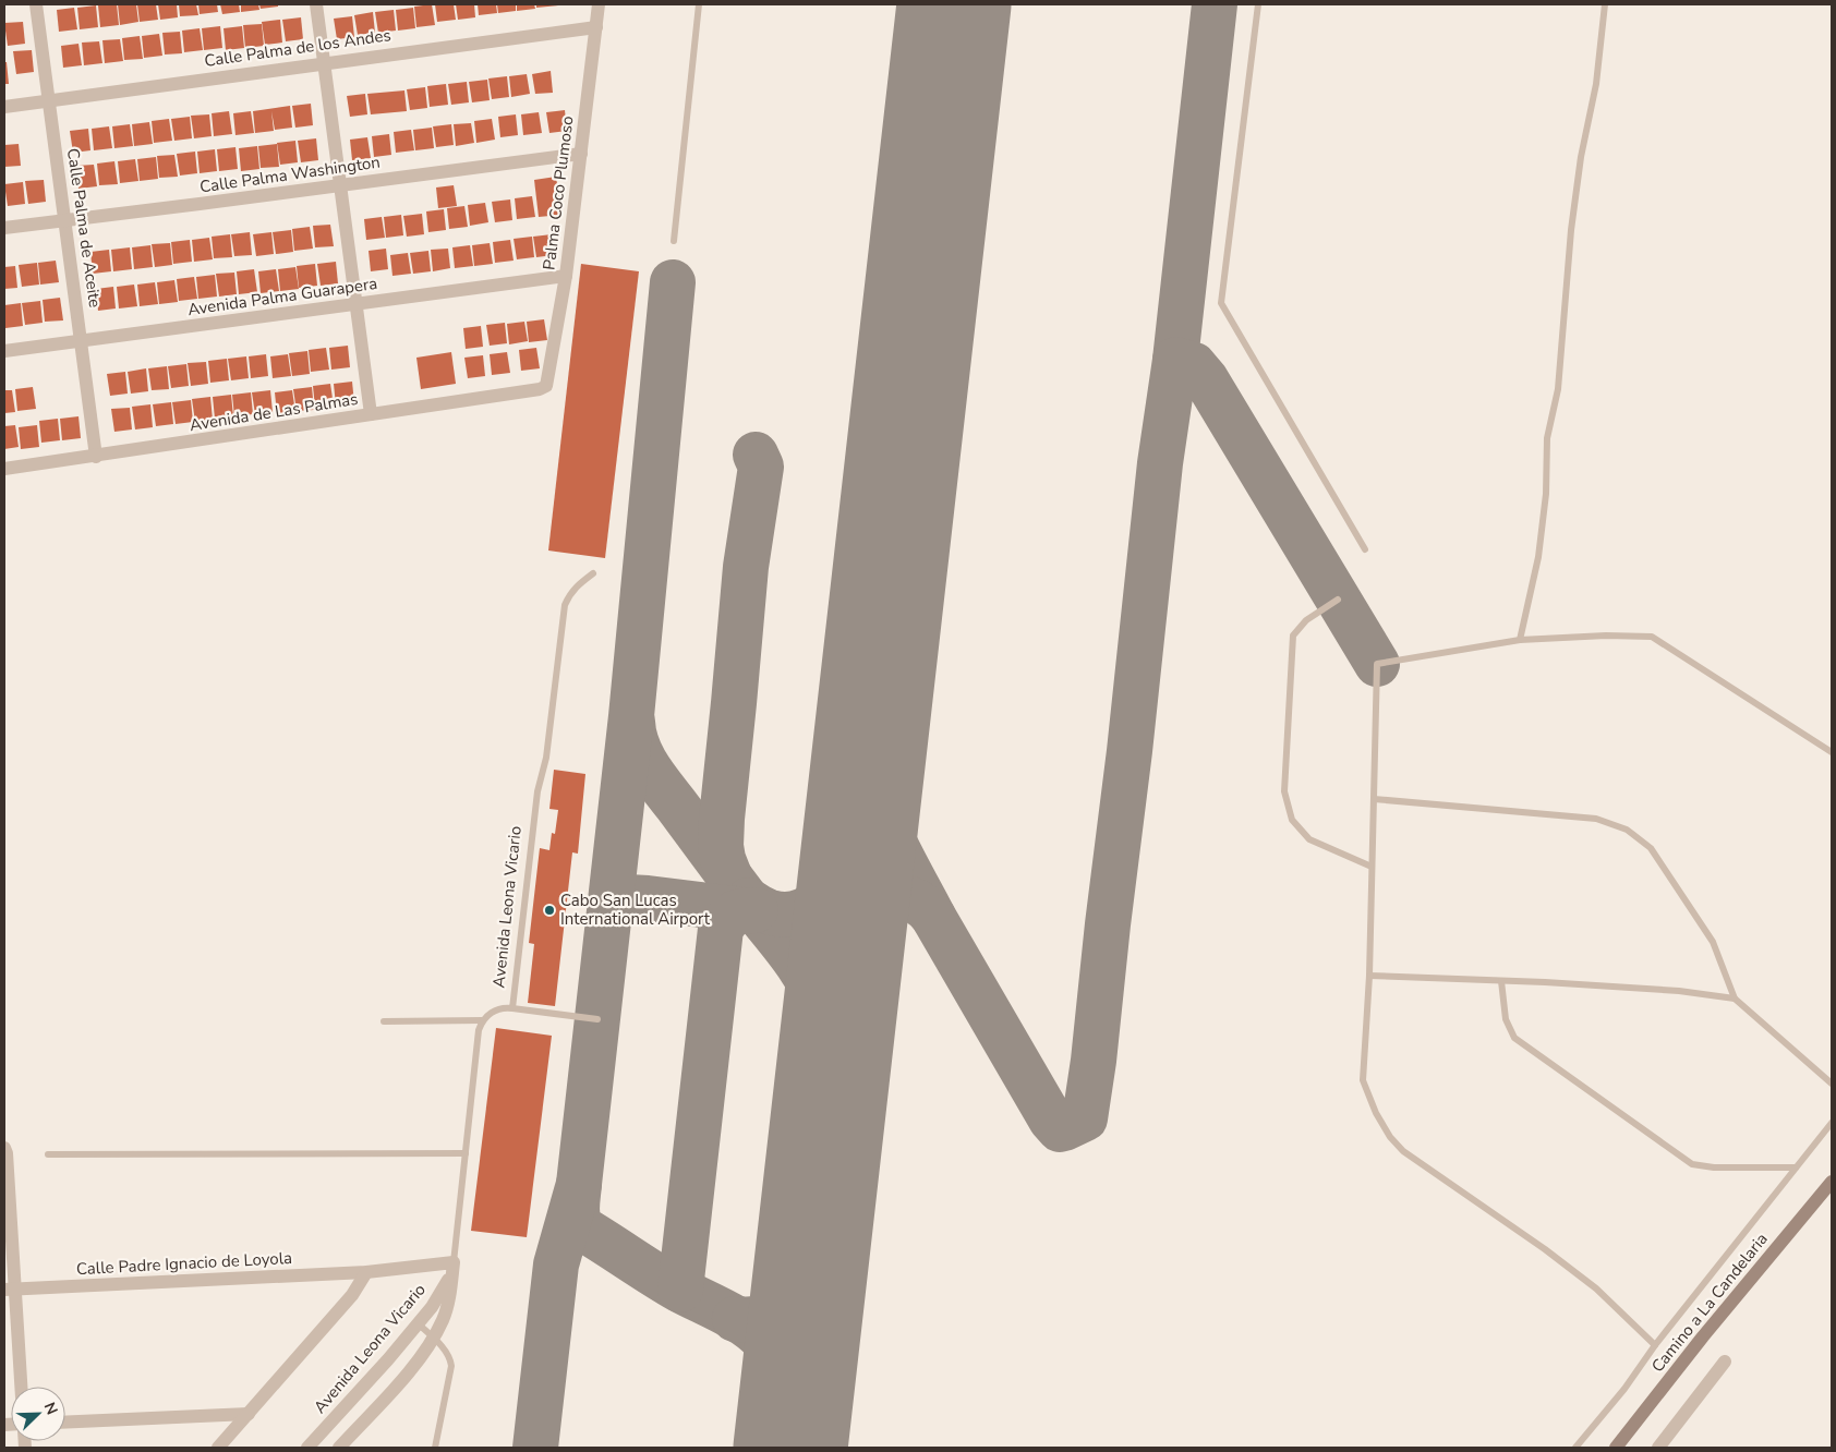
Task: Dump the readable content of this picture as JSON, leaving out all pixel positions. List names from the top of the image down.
{
  "streets": {
    "street": [
      "Calle Palma de los Andes",
      "Calle Palma Washington",
      "Palma Coco Plumoso",
      "Calle Palma de Aceite",
      "Avenida Palma Guarapera",
      "Avenida de Las Palmas",
      "Avenida Leona Vicario",
      "Calle Padre Ignacio de Loyola",
      "Camino a La Candelaria"
    ]
  },
  "crossings": [
    ["Calle Palma de los Andes", "Palma Coco Plumoso"],
    ["Calle Palma de los Andes", "Calle Palma de Aceite"],
    ["Calle Palma Washington", "Palma Coco Plumoso"],
    ["Calle Palma Washington", "Calle Palma de Aceite"],
    ["Palma Coco Plumoso", "Avenida Palma Guarapera"],
    ["Palma Coco Plumoso", "Avenida de Las Palmas"],
    ["Calle Palma de Aceite", "Avenida Palma Guarapera"],
    ["Calle Palma de Aceite", "Avenida de Las Palmas"],
    ["Avenida Leona Vicario", "Calle Padre Ignacio de Loyola"]
  ],
  "places": ["Cabo San Lucas International Airport"],
  "north": "top right"
}
